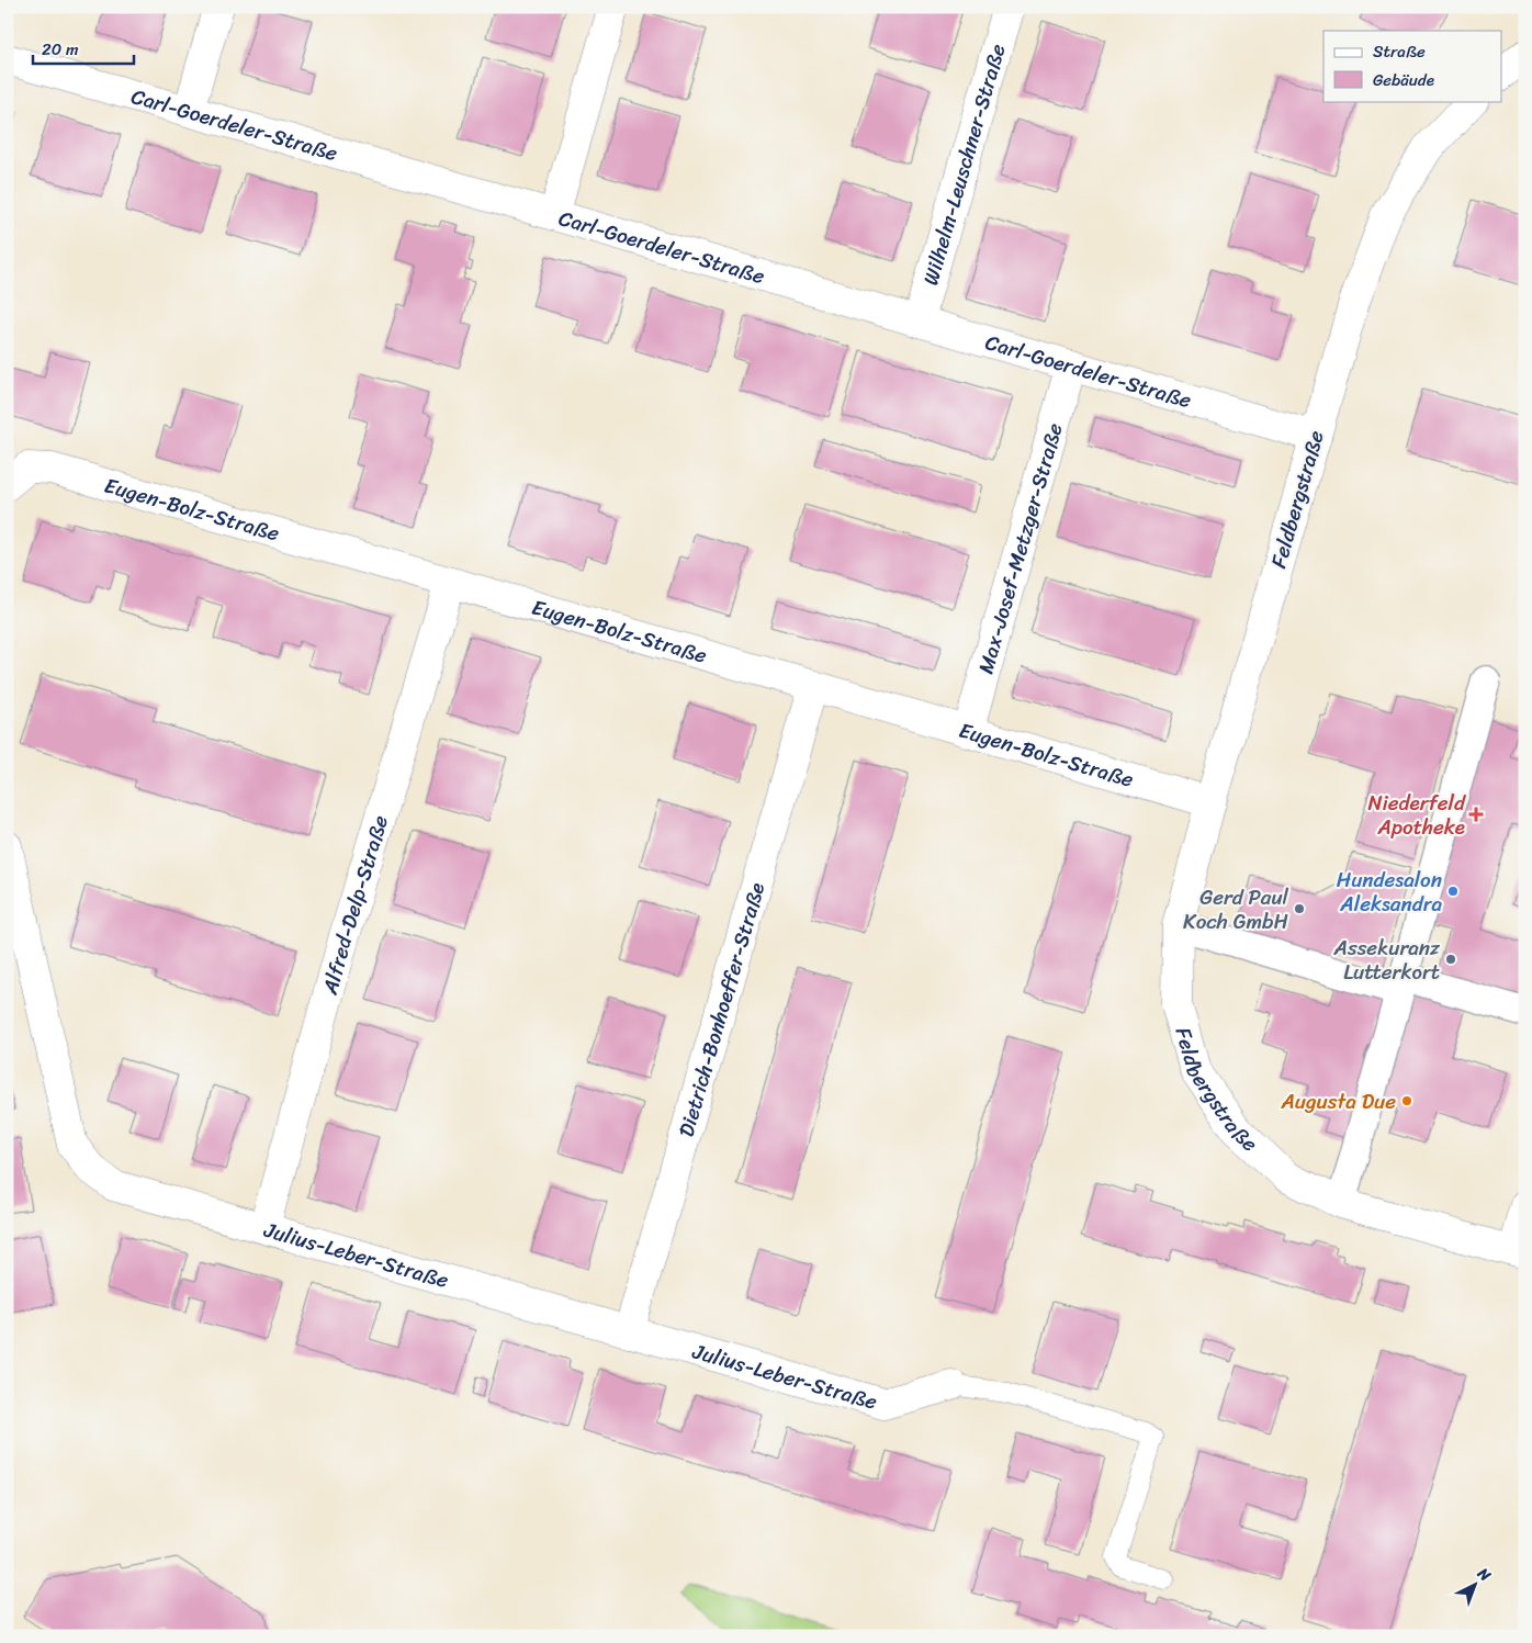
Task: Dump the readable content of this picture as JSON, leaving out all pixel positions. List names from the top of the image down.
{
  "streets": {
    "street": [
      "Carl-Goerdeler-Straße",
      "Wilhelm-Leuschner-Straße",
      "Feldbergstraße",
      "Eugen-Bolz-Straße",
      "Max-Josef-Metzger-Straße",
      "Alfred-Delp-Straße",
      "Dietrich-Bonhoeffer-Straße",
      "Julius-Leber-Straße"
    ]
  },
  "crossings": [
    ["Carl-Goerdeler-Straße", "Wilhelm-Leuschner-Straße"],
    ["Carl-Goerdeler-Straße", "Feldbergstraße"],
    ["Carl-Goerdeler-Straße", "Max-Josef-Metzger-Straße"],
    ["Feldbergstraße", "Eugen-Bolz-Straße"],
    ["Eugen-Bolz-Straße", "Max-Josef-Metzger-Straße"],
    ["Eugen-Bolz-Straße", "Alfred-Delp-Straße"],
    ["Eugen-Bolz-Straße", "Dietrich-Bonhoeffer-Straße"],
    ["Alfred-Delp-Straße", "Julius-Leber-Straße"],
    ["Dietrich-Bonhoeffer-Straße", "Julius-Leber-Straße"]
  ],
  "places": {
    "health": ["Niederfeld Apotheke"],
    "other": [
      "Hundesalon Aleksandra",
      "Gerd Paul Koch GmbH",
      "Assekuranz Lutterkort",
      "Augusta Due"
    ]
  },
  "legend": ["Straße", "Gebäude"],
  "scale_bar": "20 m",
  "north": "top right"
}
